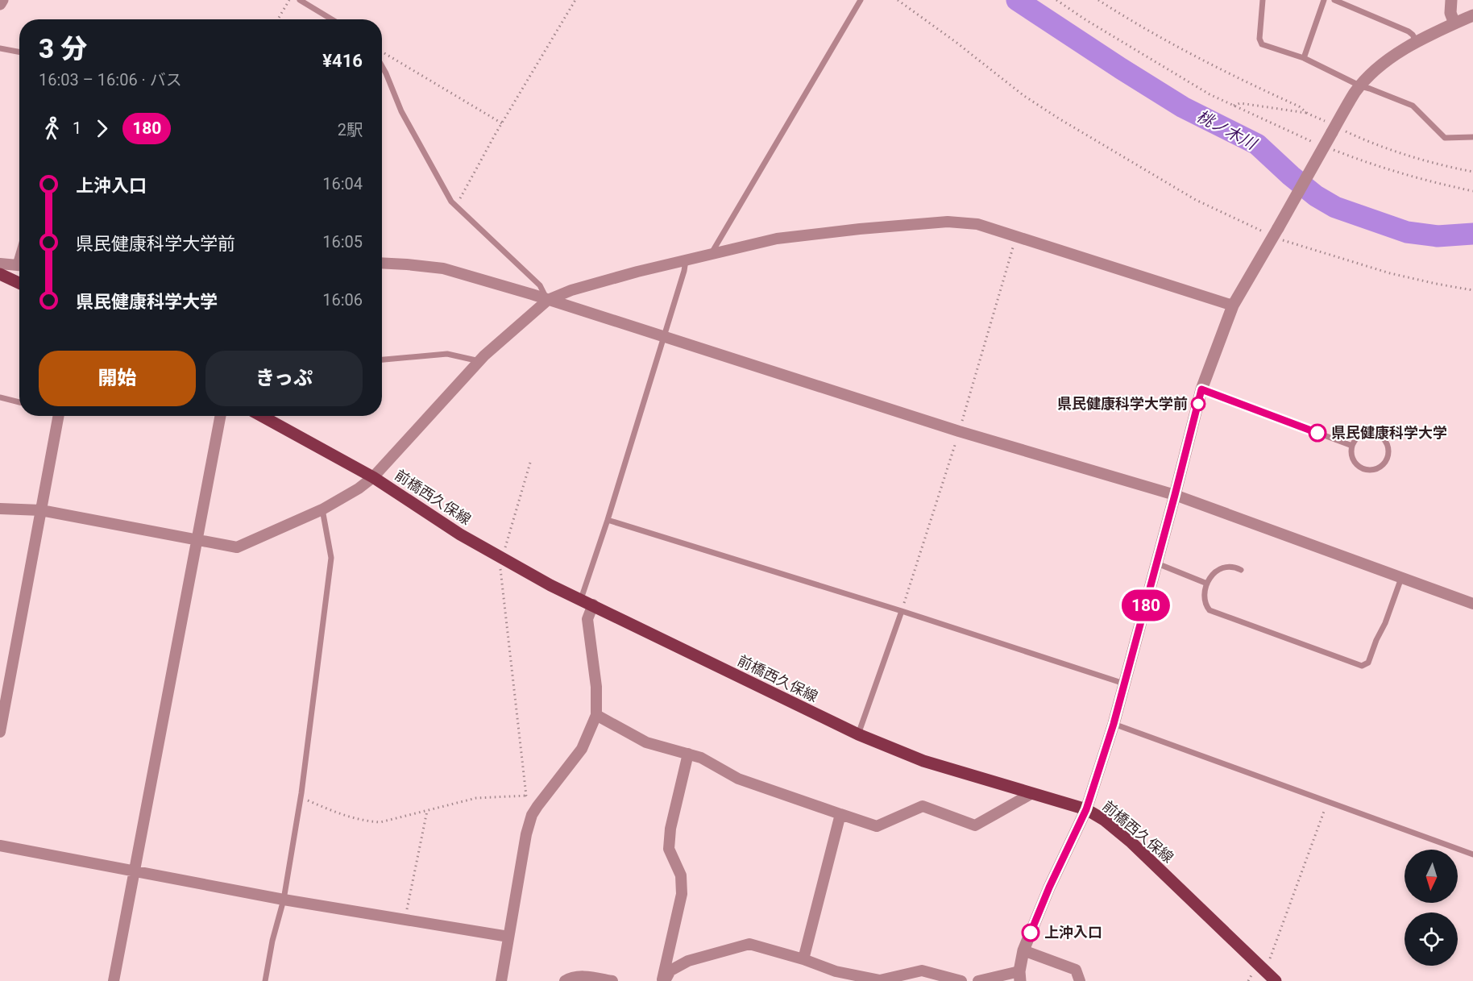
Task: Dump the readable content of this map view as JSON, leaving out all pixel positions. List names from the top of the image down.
{
  "streets": {
    "main road": ["前橋西久保線"]
  },
  "water": ["桃ノ木川"],
  "places": ["県民健康科学大学前", "県民健康科学大学", "上沖入口"],
  "lines": ["bus line 180"],
  "north": "bottom",
  "page": {
    "on_map": "180",
    "heading": ["3 分", "16:03 – 16:06 · バス", "¥416"],
    "legs": ["1", "180", "2駅"],
    "list": [
      {
        "name": "上沖入口",
        "value": "16:04"
      },
      {
        "name": "県民健康科学大学前",
        "value": "16:05"
      },
      {
        "name": "県民健康科学大学",
        "value": "16:06"
      }
    ],
    "buttons": ["開始", "きっぷ"]
  }
}
